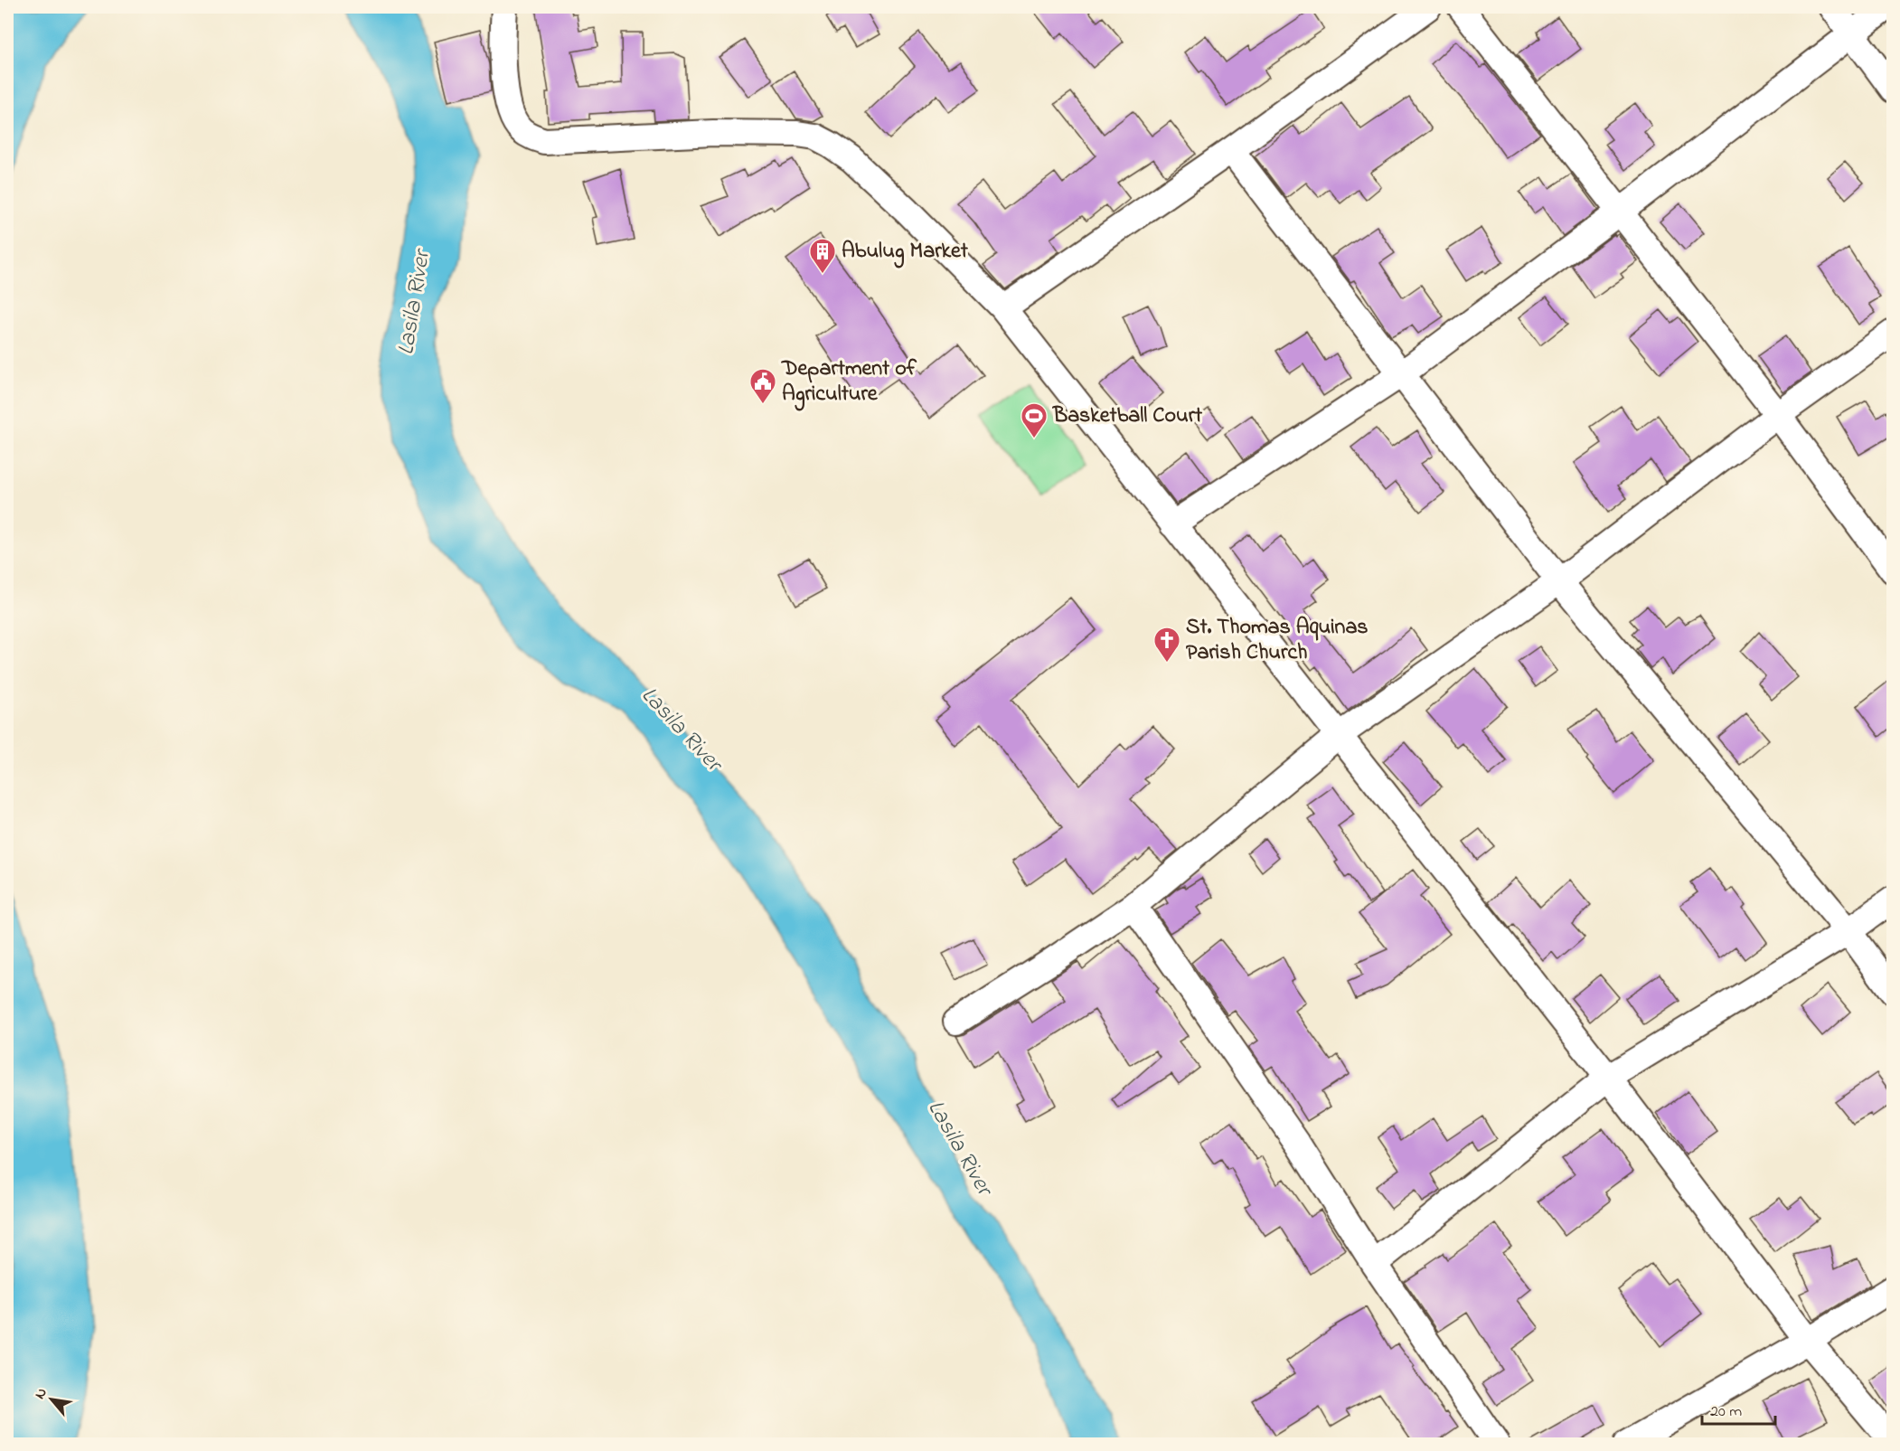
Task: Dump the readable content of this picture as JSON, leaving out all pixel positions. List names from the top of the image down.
{
  "water": ["Lasila River"],
  "places": {
    "building": ["Abulug Market"],
    "public building": ["Department of Agriculture"],
    "sports": ["Basketball Court"],
    "church": ["St. Thomas Aquinas Parish Church"]
  },
  "scale_bar": "20 m",
  "north": "top left"
}
